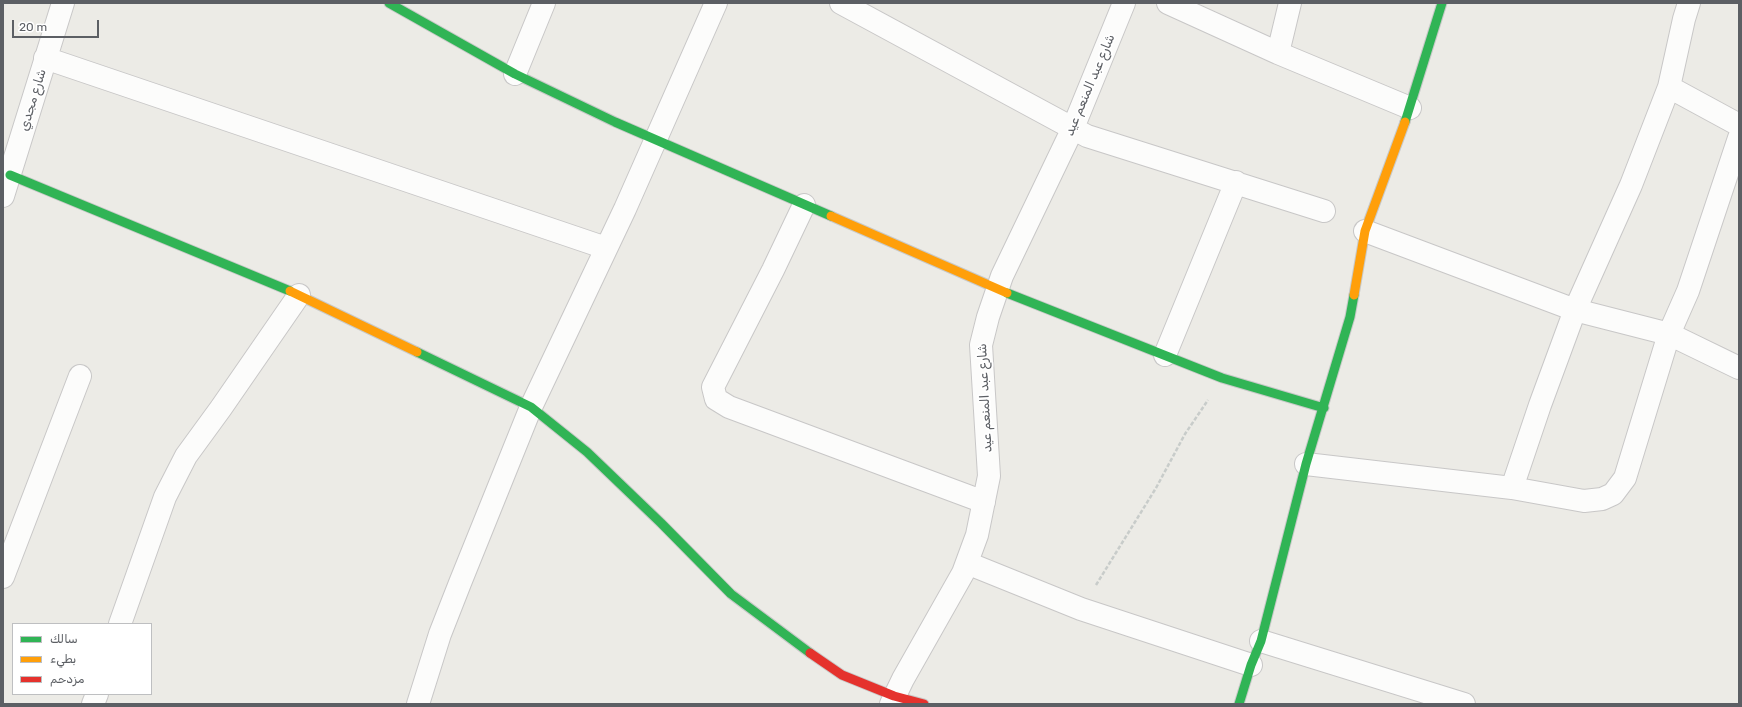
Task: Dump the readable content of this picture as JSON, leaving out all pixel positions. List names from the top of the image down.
{
  "streets": {
    "street": ["شارع عبد المنعم عيد", "شارع مجدي"]
  },
  "legend": ["سالك", "بطيء", "مزدحم"],
  "scale_bar": "20 m"
}
